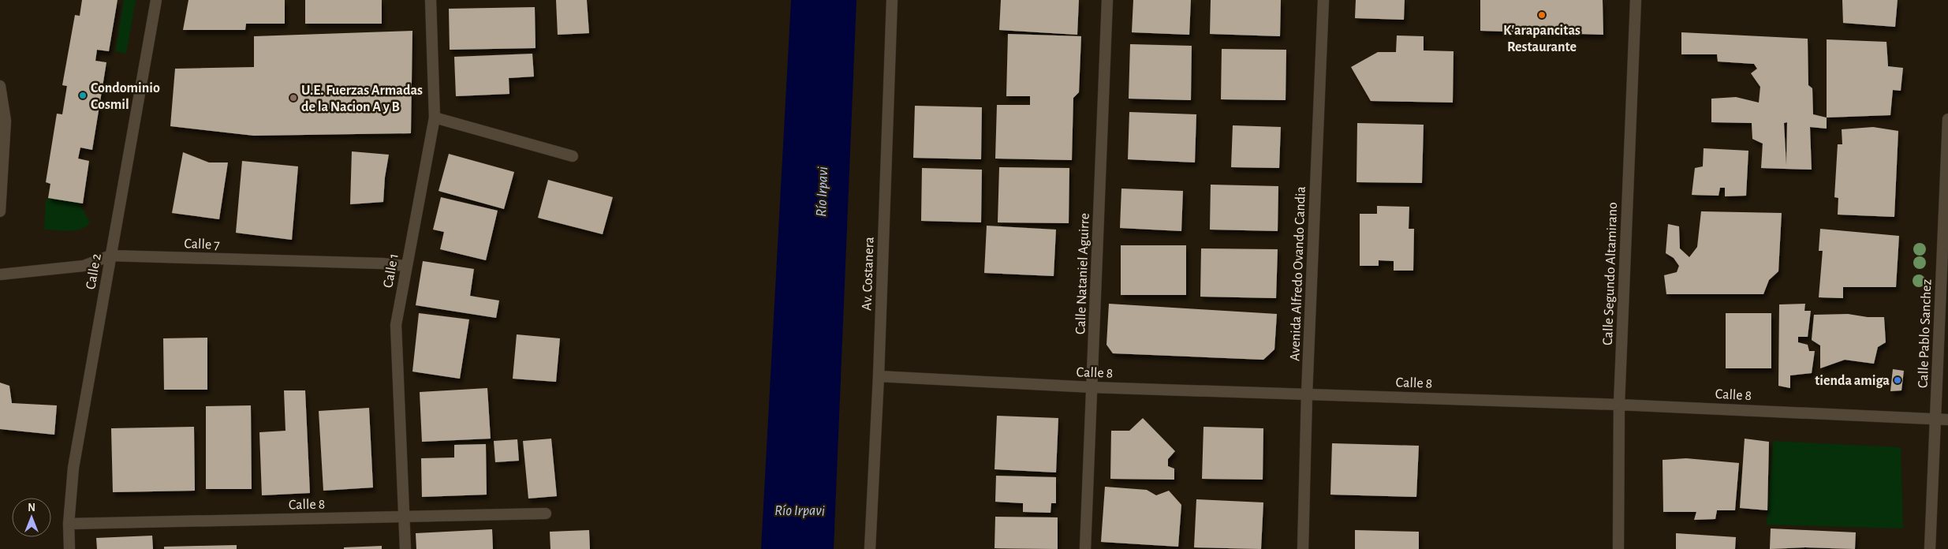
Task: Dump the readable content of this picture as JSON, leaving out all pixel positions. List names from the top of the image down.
{
  "streets": {
    "street": [
      "Calle 7",
      "Calle 1",
      "Calle 2",
      "Av. Costanera",
      "Calle Nataniel Aguirre",
      "Avenida Alfredo Ovando Candia",
      "Calle Segundo Altamirano",
      "Calle Pablo Sanchez",
      "Calle 8"
    ]
  },
  "crossings": [
    ["Calle 7", "Calle 1"],
    ["Calle 7", "Calle 2"],
    ["Calle 1", "Calle 8"],
    ["Calle 2", "Calle 8"],
    ["Av. Costanera", "Calle 8"],
    ["Calle Nataniel Aguirre", "Calle 8"],
    ["Avenida Alfredo Ovando Candia", "Calle 8"],
    ["Calle Segundo Altamirano", "Calle 8"],
    ["Calle Pablo Sanchez", "Calle 8"]
  ],
  "water": ["Río Irpavi"],
  "places": [
    "K'arapancitas Restaurante",
    "Condominio Cosmil",
    "U.E. Fuerzas Armadas de la Nacion A y B",
    "tienda amiga"
  ],
  "north": "top"
}
